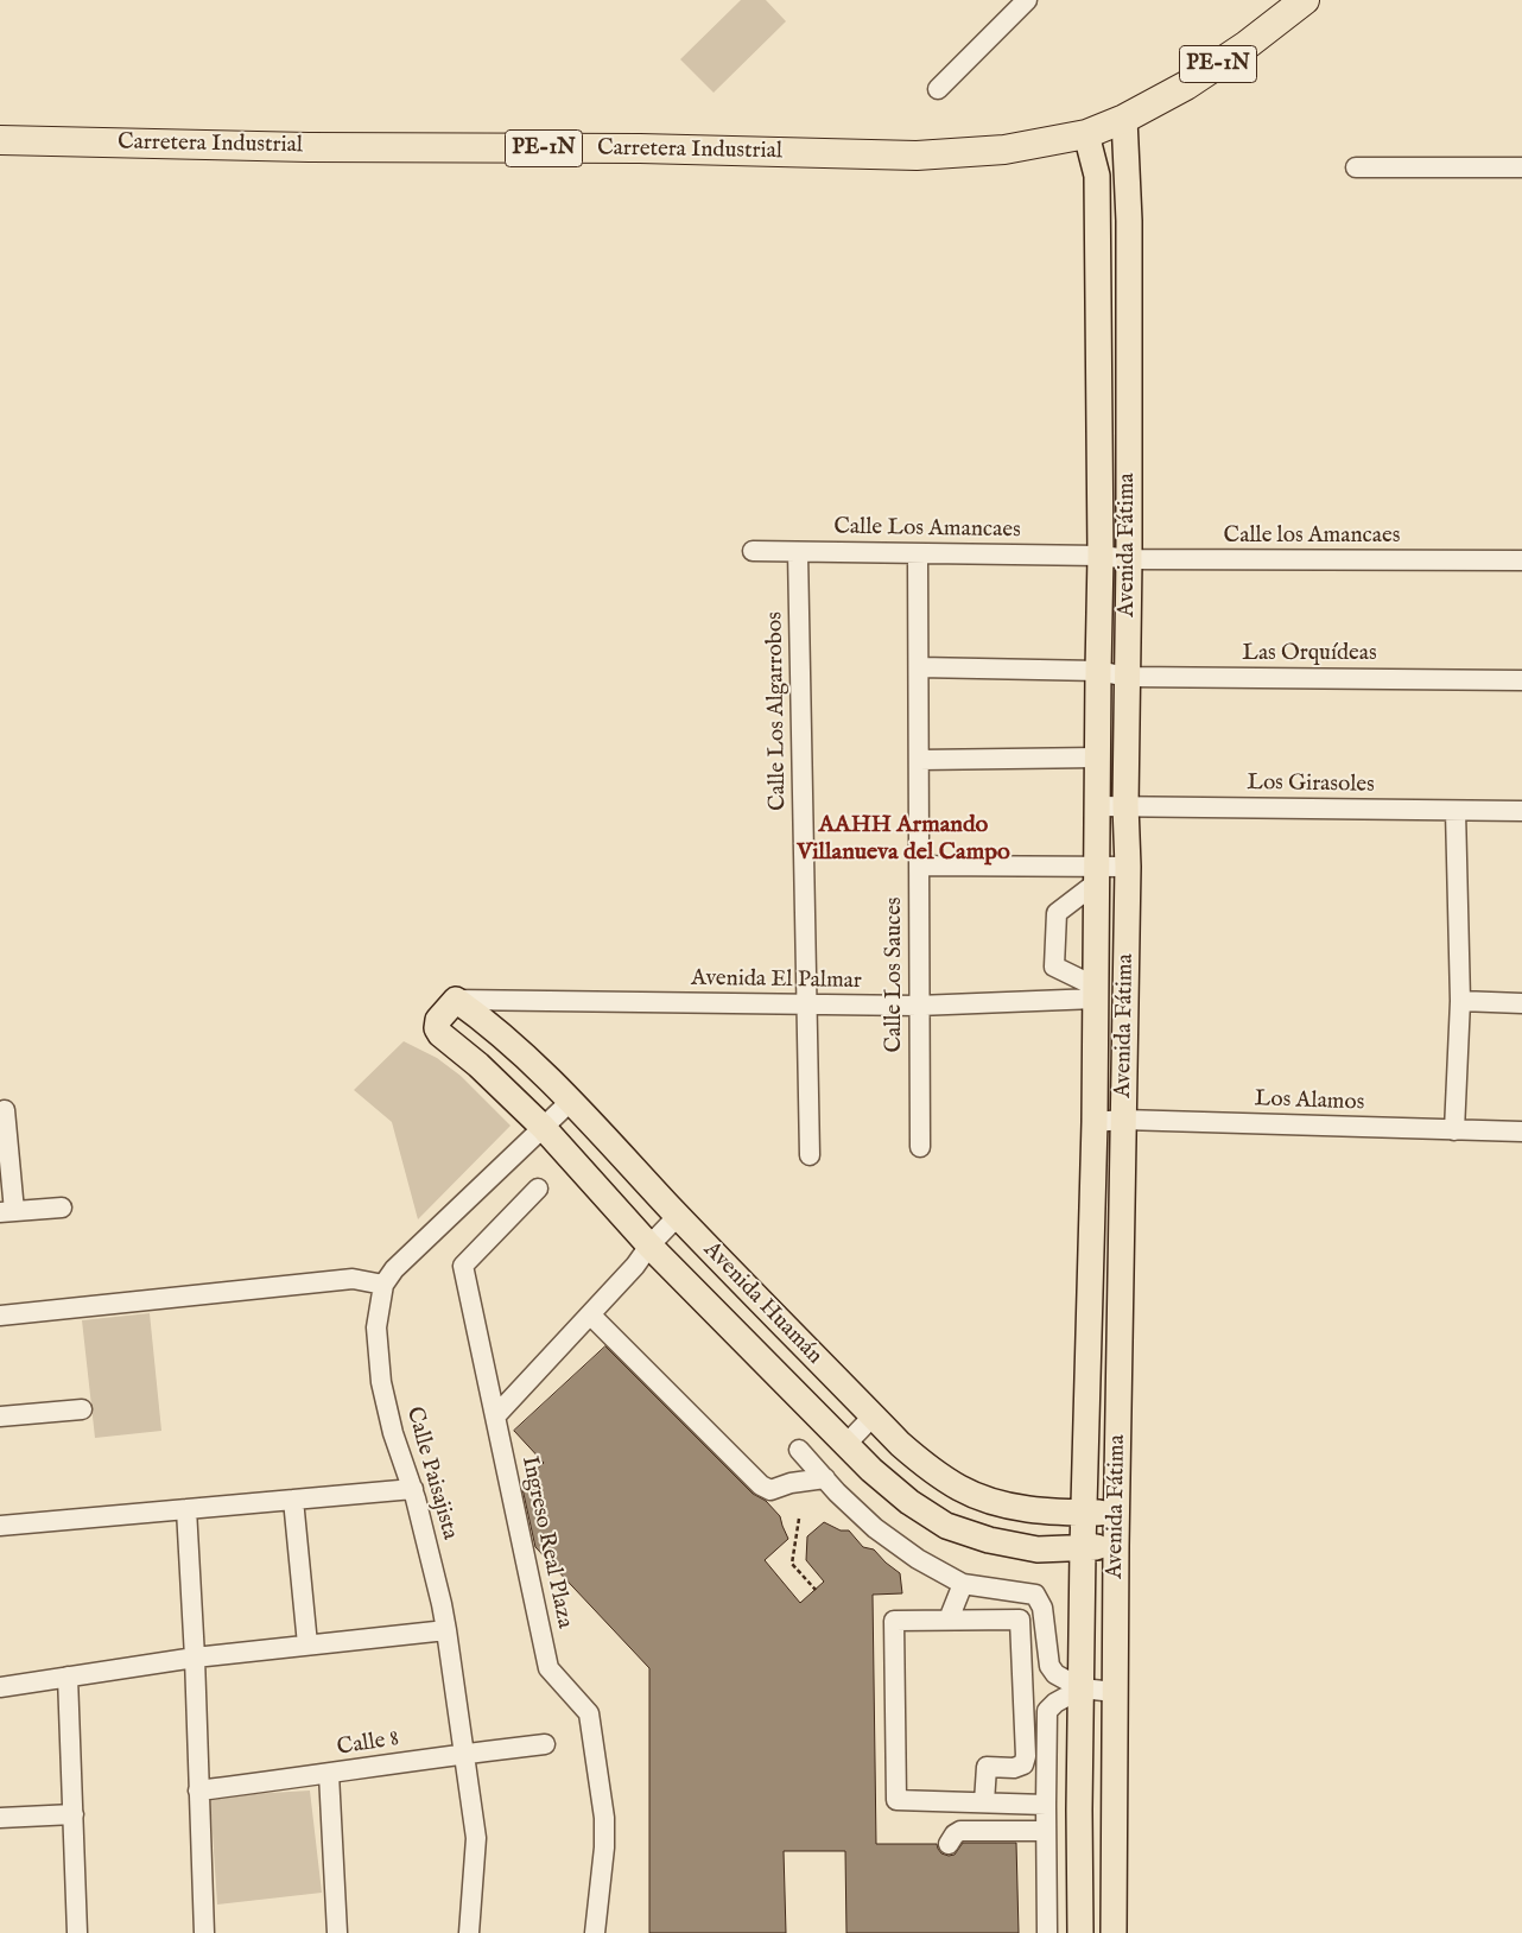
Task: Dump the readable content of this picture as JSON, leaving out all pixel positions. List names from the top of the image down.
{
  "streets": {
    "highway": ["PE-1N", "Carretera Industrial"],
    "main road": ["Avenida Fátima", "Avenida Huamán"],
    "street": [
      "Calle Los Amancaes",
      "Calle los Amancaes",
      "Las Orquídeas",
      "Calle Los Algarrobos",
      "Los Girasoles",
      "Calle Los Sauces",
      "Avenida El Palmar",
      "Los Alamos",
      "Calle Paisajista",
      "Ingreso Real Plaza",
      "Calle 8"
    ]
  },
  "crossings": [
    ["Carretera Industrial", "Avenida Fátima"],
    ["Calle Los Amancaes", "Calle los Amancaes"],
    ["Calle Los Amancaes", "Avenida Fátima"],
    ["Calle Los Amancaes", "Calle Los Algarrobos"],
    ["Calle Los Amancaes", "Calle Los Sauces"],
    ["Calle los Amancaes", "Avenida Fátima"],
    ["Avenida Fátima", "Las Orquídeas"],
    ["Avenida Fátima", "Los Girasoles"],
    ["Avenida Fátima", "Avenida El Palmar"],
    ["Avenida Fátima", "Los Alamos"],
    ["Avenida Fátima", "Avenida Huamán"],
    ["Las Orquídeas", "Calle Los Sauces"],
    ["Calle Los Algarrobos", "Avenida El Palmar"],
    ["Calle Los Sauces", "Avenida El Palmar"],
    ["Avenida El Palmar", "Avenida Huamán"],
    ["Avenida Huamán", "Calle Paisajista"],
    ["Calle Paisajista", "Calle 8"]
  ],
  "districts": ["AAHH Armando Villanueva del Campo"]
}
